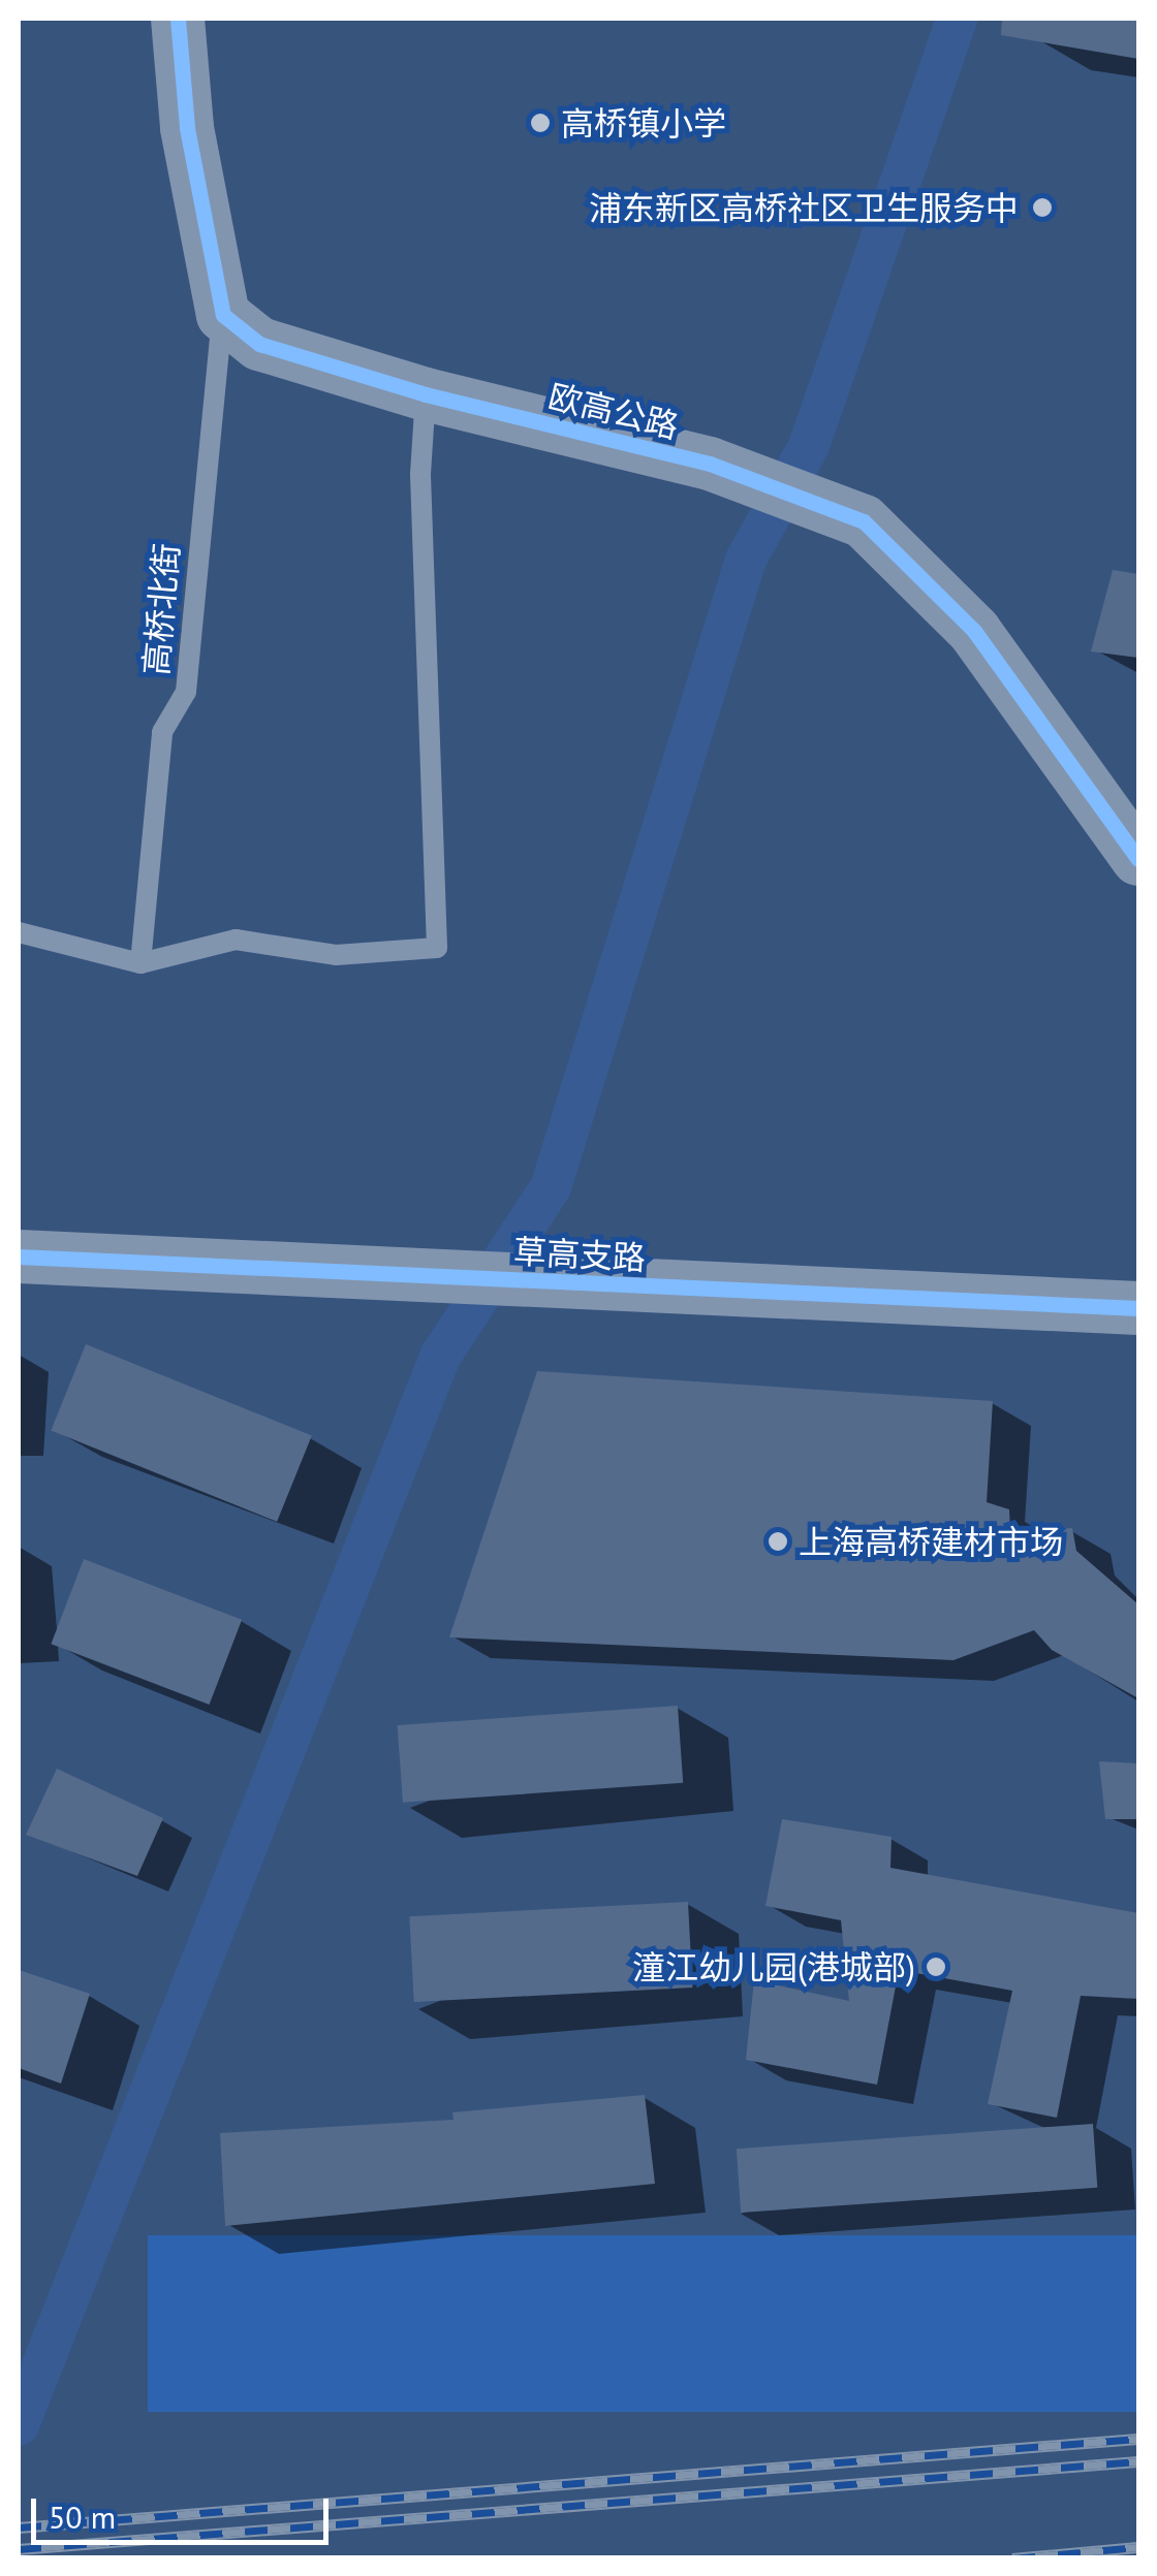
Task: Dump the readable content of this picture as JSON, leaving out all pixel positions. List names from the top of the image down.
{
  "streets": {
    "street": ["欧高公路", "草高支路"],
    "lane": ["高桥北街"]
  },
  "crossings": [
    ["欧高公路", "高桥北街"]
  ],
  "places": [
    "高桥镇小学",
    "浦东新区高桥社区卫生服务中",
    "上海高桥建材市场",
    "潼江幼儿园(港城部)"
  ],
  "scale_bar": "50 m"
}
